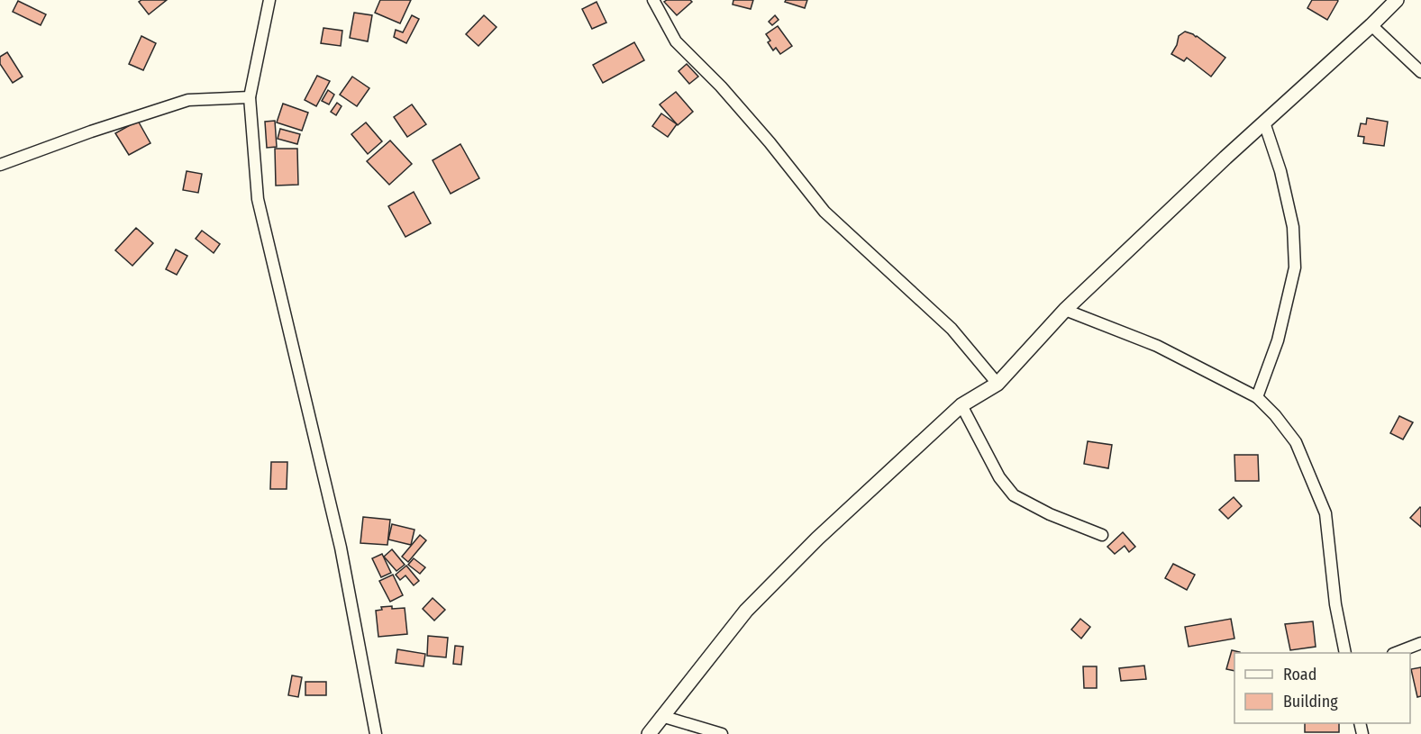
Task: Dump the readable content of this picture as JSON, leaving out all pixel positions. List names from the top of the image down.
{
  "legend": ["Road", "Building"]
}
